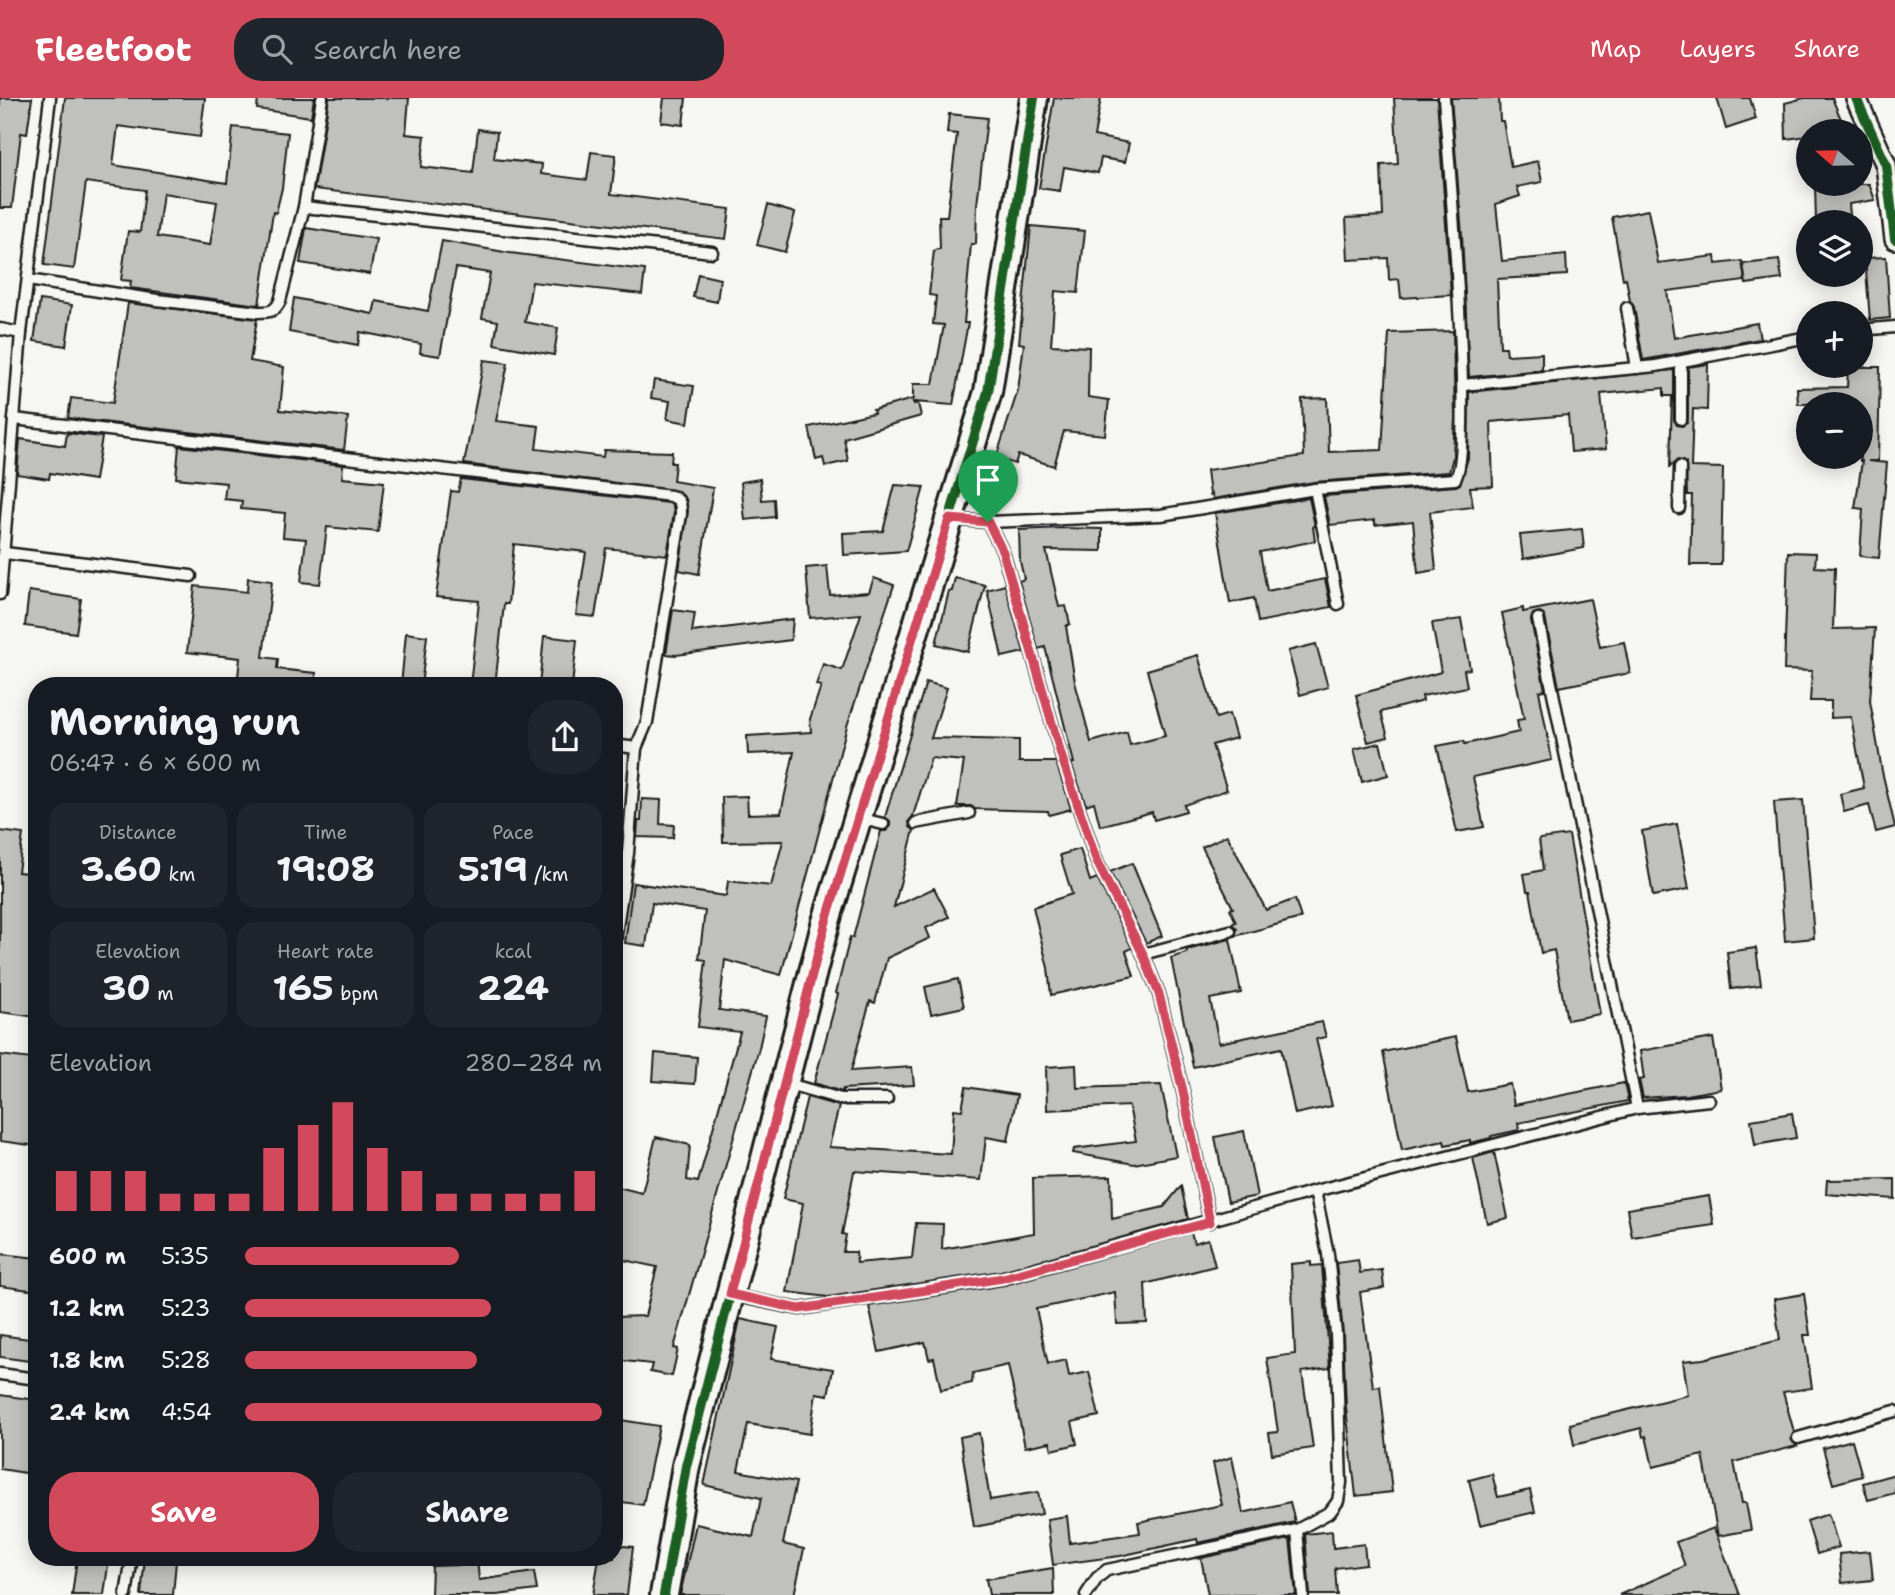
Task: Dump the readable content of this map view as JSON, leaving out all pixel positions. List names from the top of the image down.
{
  "north": "left",
  "page": {
    "header": "Fleetfoot",
    "search": "Search here",
    "nav": ["Map", "Layers", "Share"],
    "map_buttons": ["+", "−"],
    "heading": ["Morning run", "06:47 · 6 × 600 m"],
    "stats": [
      ["Distance", "3.60 km"],
      ["Time", "19:08"],
      ["Pace", "5:19 /km"],
      ["Elevation", "30 m"],
      ["Heart rate", "165 bpm"],
      ["kcal", "224"]
    ],
    "chart": ["Elevation", "280–284 m"],
    "list": [
      {
        "name": "600 m",
        "note": "5:35"
      },
      {
        "name": "1.2 km",
        "note": "5:23"
      },
      {
        "name": "1.8 km",
        "note": "5:28"
      },
      {
        "name": "2.4 km",
        "note": "4:54"
      }
    ],
    "buttons": ["Save", "Share"]
  }
}
